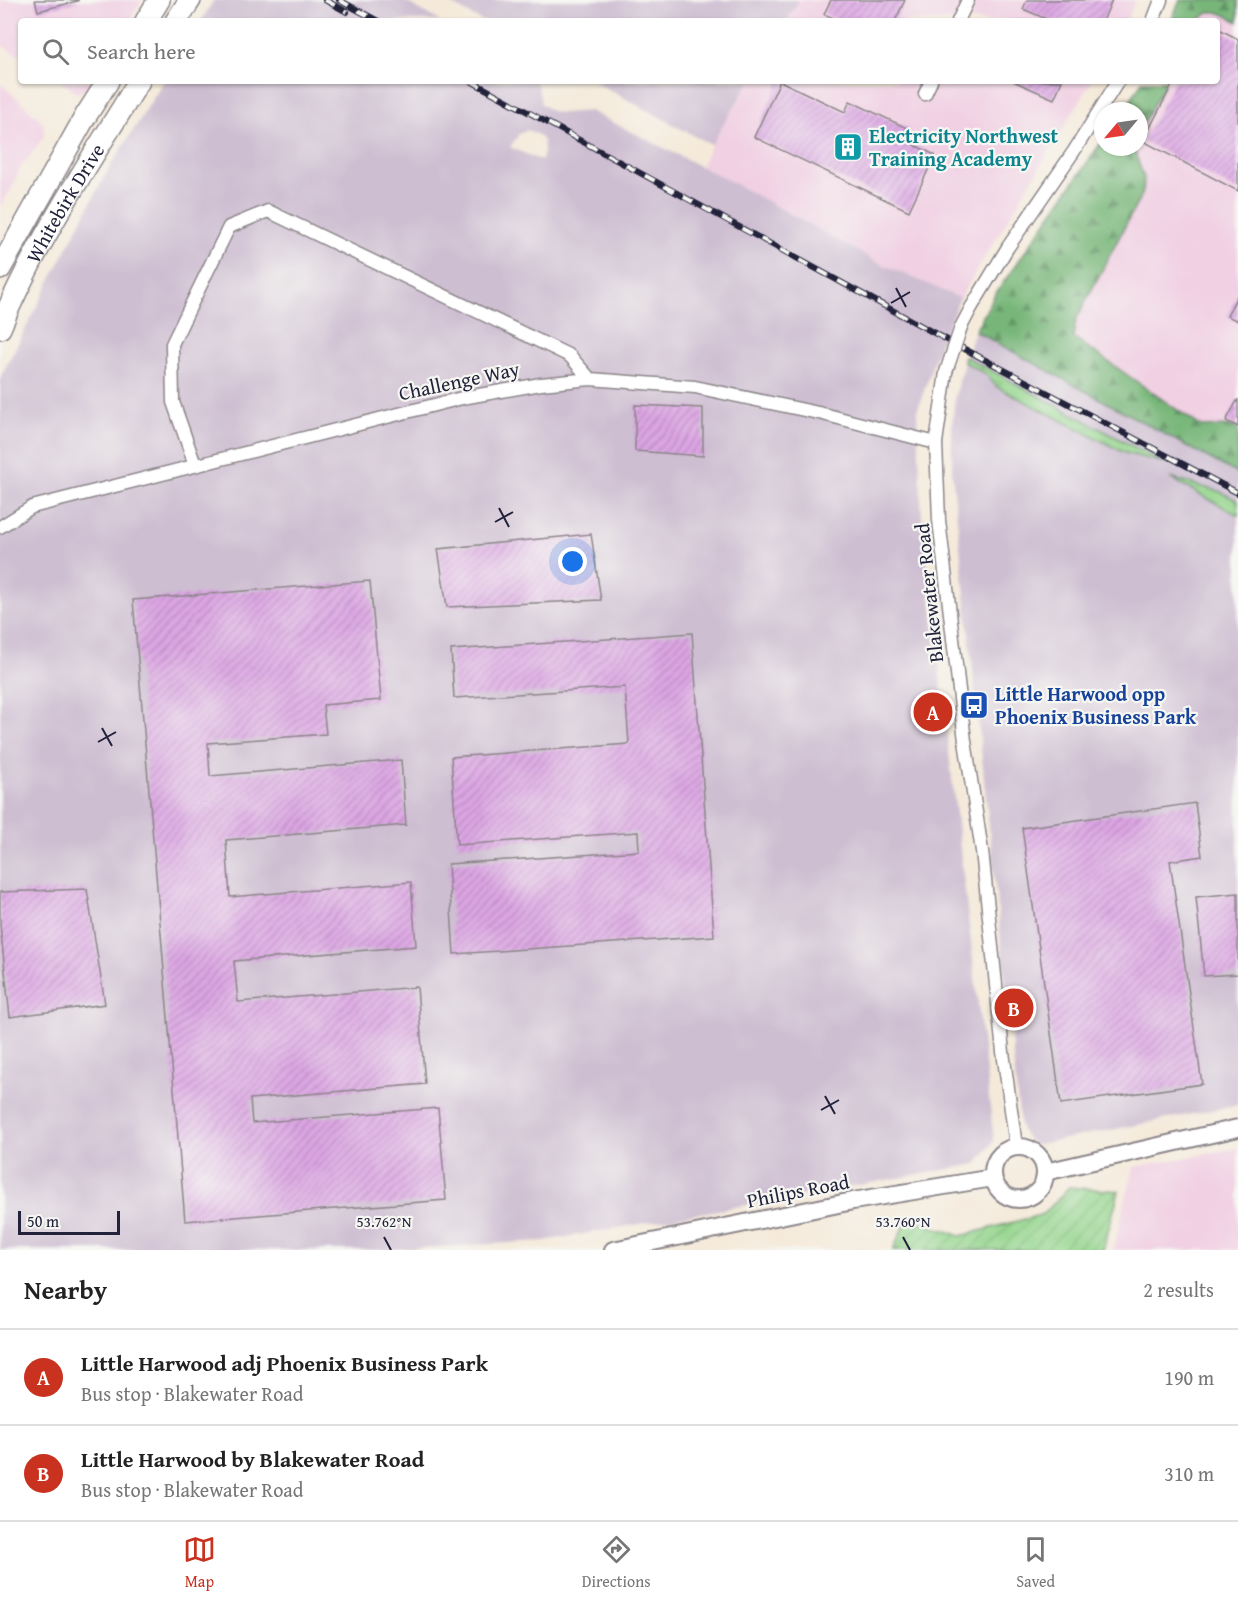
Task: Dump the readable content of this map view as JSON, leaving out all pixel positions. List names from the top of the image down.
{
  "streets": {
    "highway": ["Whitebirk Drive"],
    "street": ["Challenge Way", "Blakewater Road", "Philips Road"]
  },
  "crossings": [
    ["Challenge Way", "Blakewater Road"],
    ["Blakewater Road", "Philips Road"]
  ],
  "places": {
    "building": ["Electricity Northwest Training Academy"],
    "bus stop": ["Little Harwood opp Phoenix Business Park"]
  },
  "scale_bar": "50 m",
  "north": "bottom left",
  "page": {
    "search": "Search here",
    "pins": ["A", "B"],
    "scale": "50 m",
    "heading": ["Nearby", "2 results"],
    "list": [
      {
        "mark": "A",
        "name": "Little Harwood adj Phoenix Business Park",
        "note": "Bus stop · Blakewater Road",
        "value": "190 m"
      },
      {
        "mark": "B",
        "name": "Little Harwood by Blakewater Road",
        "note": "Bus stop · Blakewater Road",
        "value": "310 m"
      }
    ],
    "nav": ["Map", "Directions", "Saved"]
  },
  "coordinates": ["53.762°N", "53.760°N"]
}
